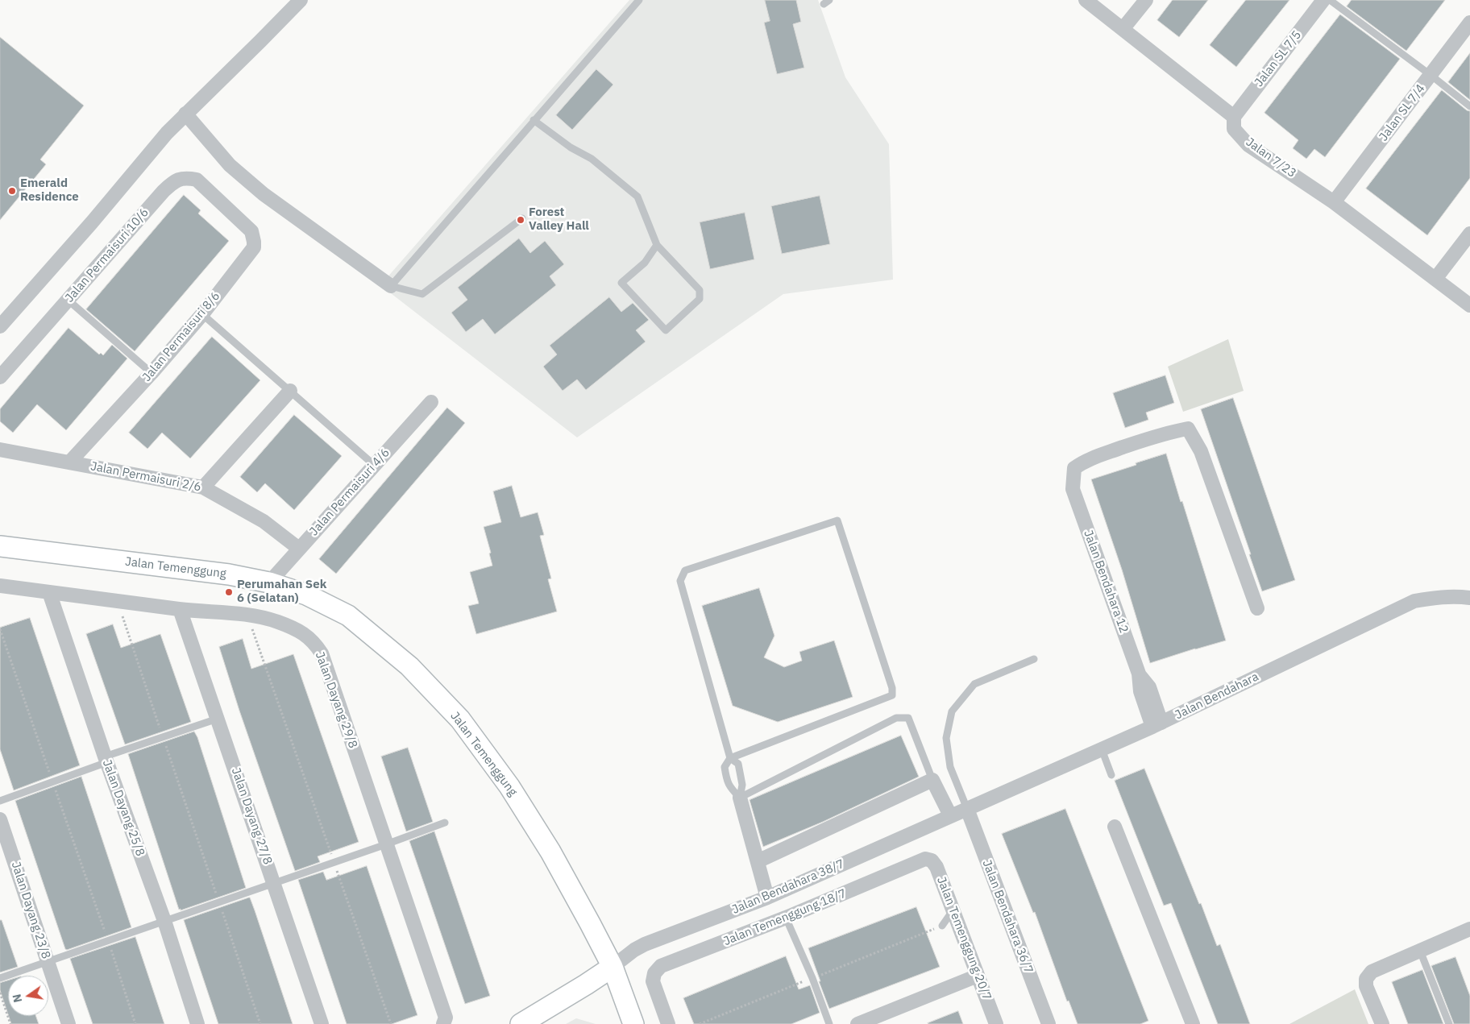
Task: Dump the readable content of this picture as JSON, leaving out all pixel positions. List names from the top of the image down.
{
  "streets": {
    "street": [
      "Jalan SL 7/5",
      "Jalan SL 7/4",
      "Jalan 7/23",
      "Jalan Permaisuri 10/6",
      "Jalan Permaisuri 8/6",
      "Jalan Permaisuri 2/6",
      "Jalan Permaisuri 4/6",
      "Jalan Temenggung",
      "Jalan Bendahara 12",
      "Jalan Bendahara",
      "Jalan Dayang 29/8",
      "Jalan Dayang 25/8",
      "Jalan Dayang 27/8",
      "Jalan Bendahara 38/7",
      "Jalan Dayang 23/8",
      "Jalan Bendahara 36/7",
      "Jalan Temenggung 18/7",
      "Jalan Temenggung 20/7"
    ]
  },
  "crossings": [
    ["Jalan SL 7/5", "Jalan 7/23"],
    ["Jalan SL 7/4", "Jalan 7/23"],
    ["Jalan Permaisuri 10/6", "Jalan Permaisuri 8/6"],
    ["Jalan Permaisuri 8/6", "Jalan Permaisuri 2/6"],
    ["Jalan Permaisuri 2/6", "Jalan Permaisuri 4/6"],
    ["Jalan Permaisuri 4/6", "Jalan Temenggung"],
    ["Jalan Temenggung", "Jalan Bendahara 38/7"],
    ["Jalan Bendahara 12", "Jalan Bendahara"],
    ["Jalan Bendahara", "Jalan Bendahara 38/7"],
    ["Jalan Bendahara", "Jalan Bendahara 36/7"],
    ["Jalan Dayang 29/8", "Jalan Dayang 25/8"],
    ["Jalan Dayang 29/8", "Jalan Dayang 27/8"],
    ["Jalan Bendahara 38/7", "Jalan Bendahara 36/7"],
    ["Jalan Temenggung 18/7", "Jalan Temenggung 20/7"]
  ],
  "places": ["Emerald Residence", "Forest Valley Hall", "Perumahan Sek 6 (Selatan)"],
  "north": "left"
}
